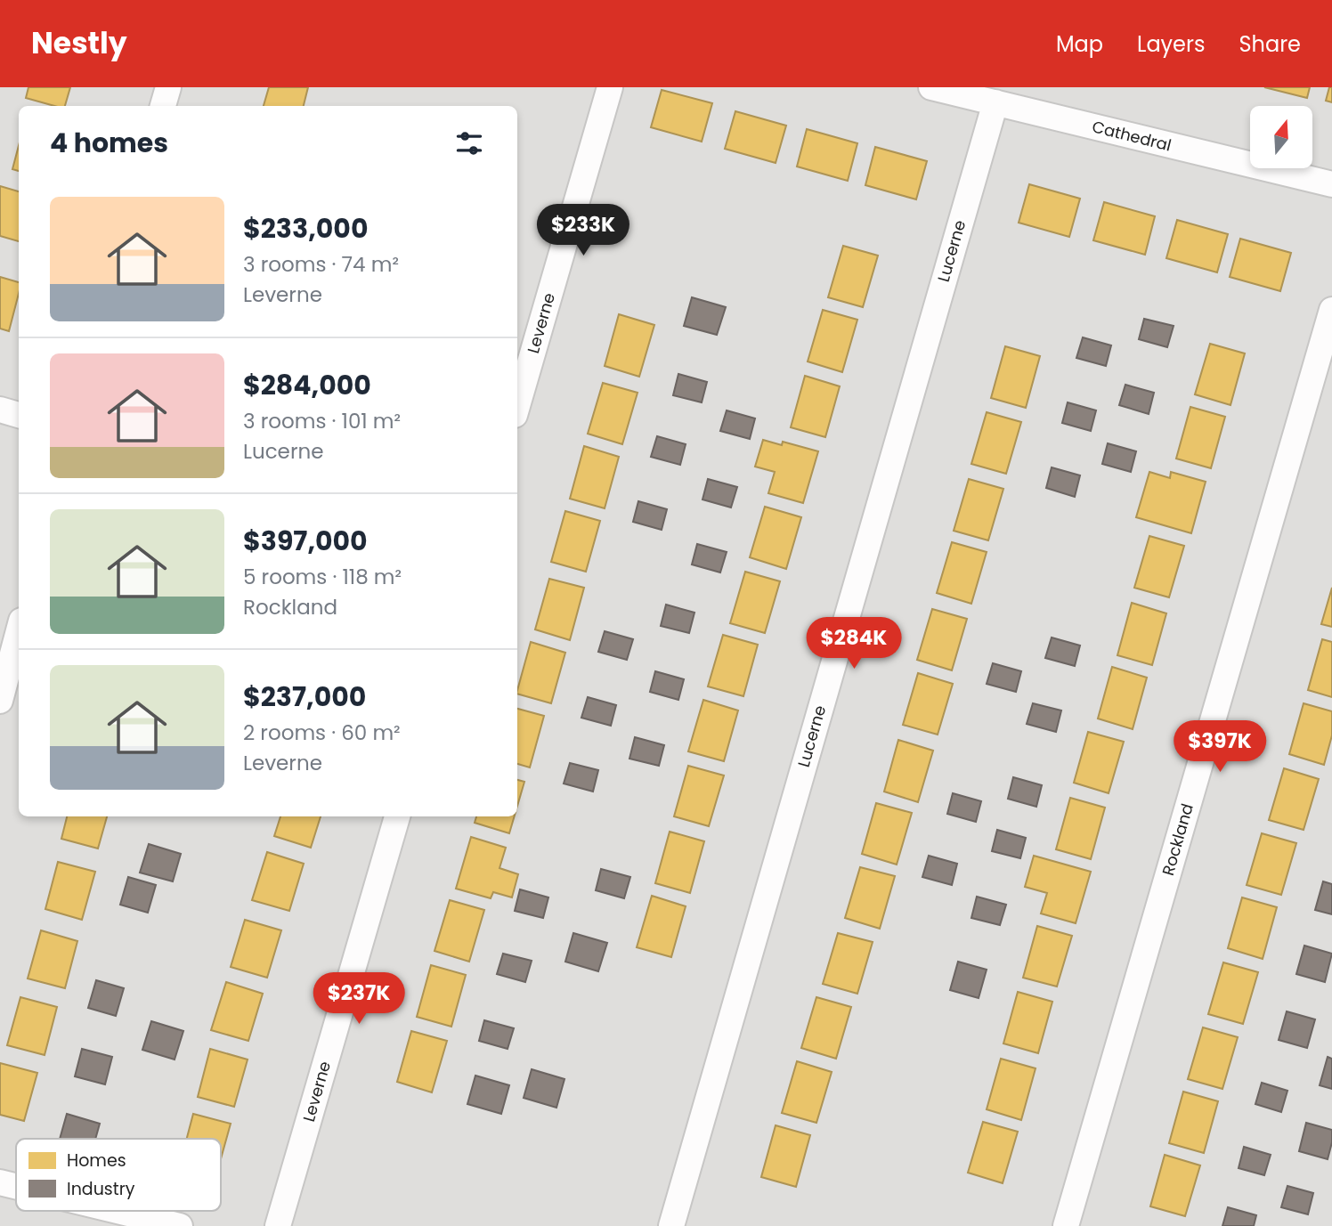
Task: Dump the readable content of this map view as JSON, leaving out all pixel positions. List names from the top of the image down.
{
  "streets": {
    "street": [
      "Cathedral",
      "Lucerne",
      "Leverne",
      "Rockland"
    ]
  },
  "crossings": [
    ["Cathedral", "Lucerne"]
  ],
  "legend": ["Homes", "Industry"],
  "north": "top",
  "page": {
    "header": "Nestly",
    "nav": ["Map", "Layers", "Share"],
    "heading": "4 homes",
    "list": [
      {
        "name": "$233,000",
        "note": "3 rooms · 74 m² · Leverne"
      },
      {
        "name": "$284,000",
        "note": "3 rooms · 101 m² · Lucerne"
      },
      {
        "name": "$397,000",
        "note": "5 rooms · 118 m² · Rockland"
      },
      {
        "name": "$237,000",
        "note": "2 rooms · 60 m² · Leverne"
      }
    ],
    "price": [
      "$233K",
      "$284K",
      "$397K",
      "$237K"
    ]
  }
}
